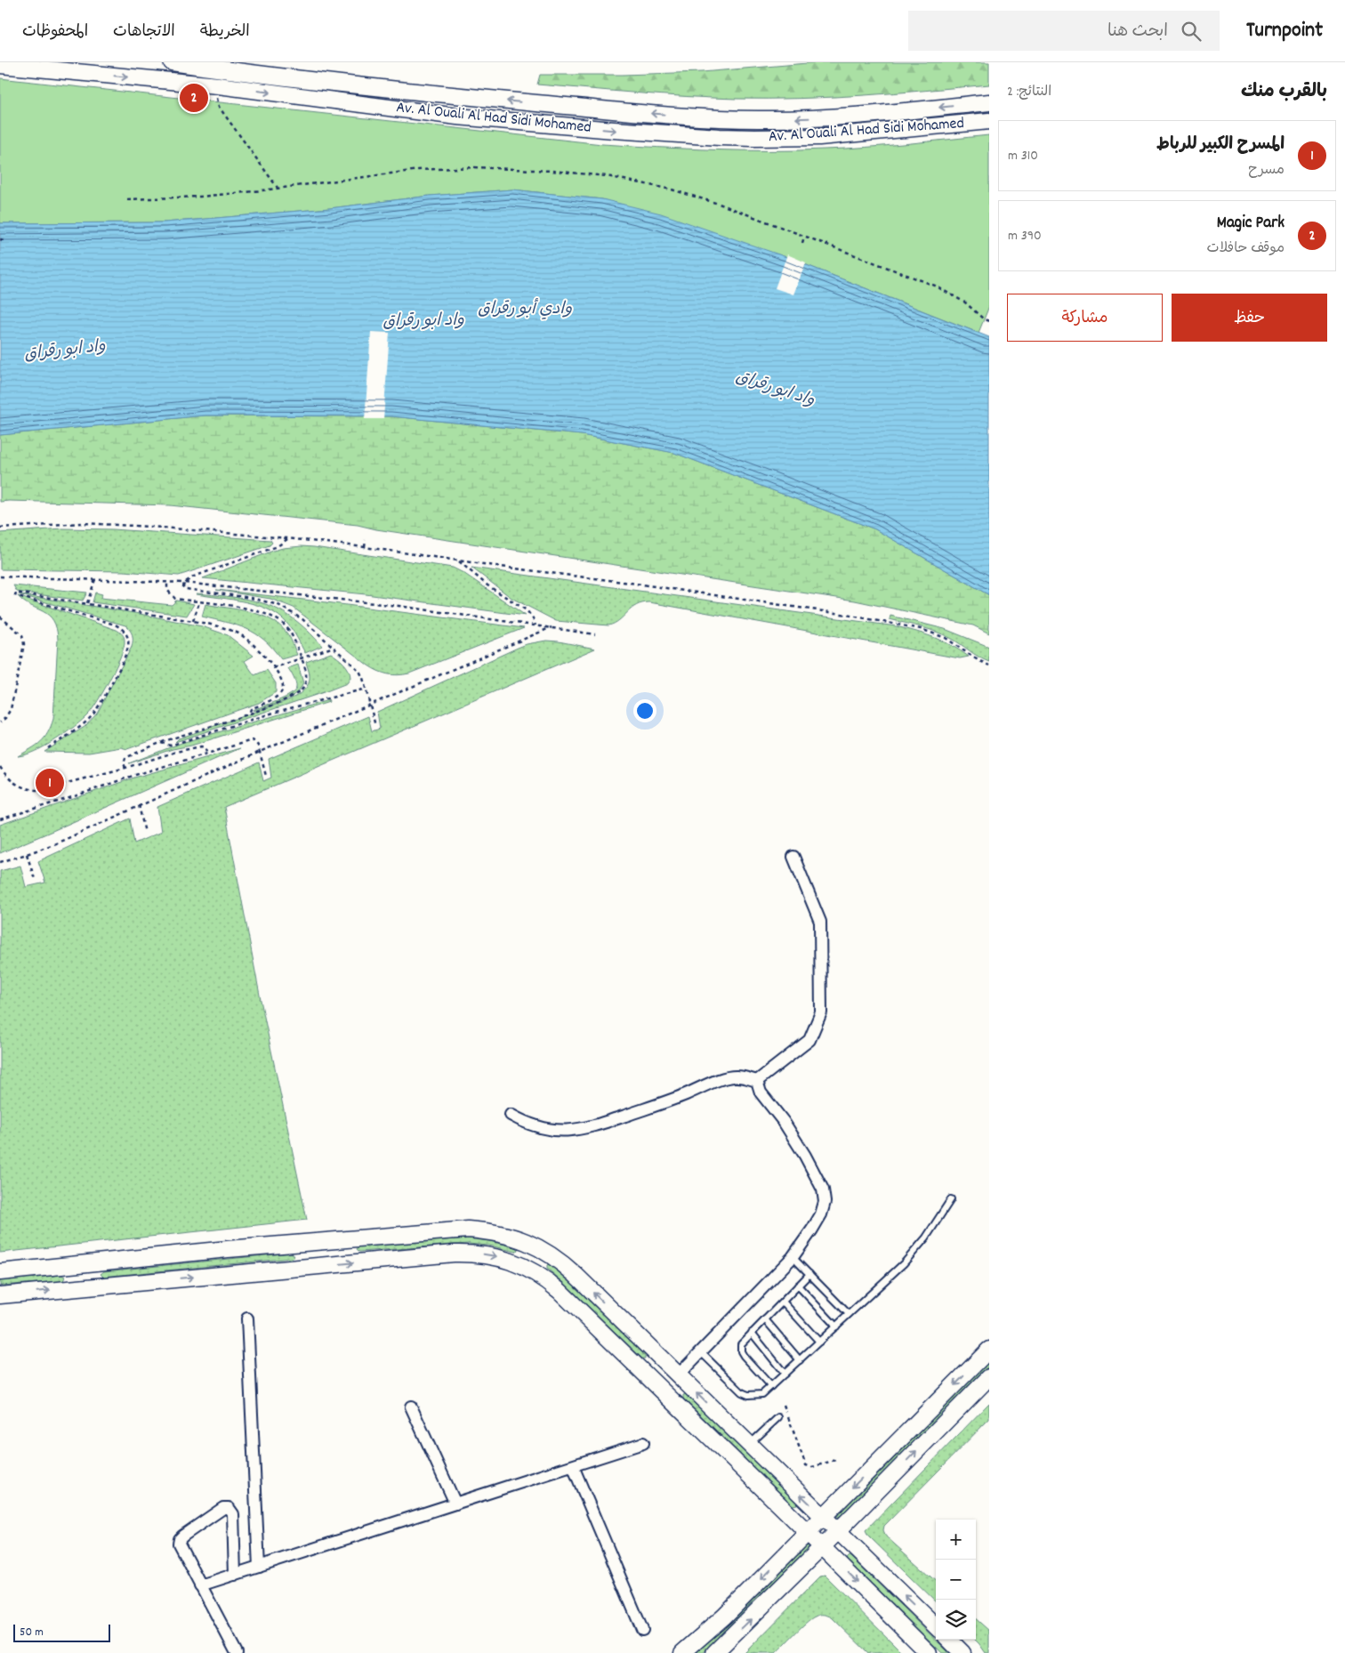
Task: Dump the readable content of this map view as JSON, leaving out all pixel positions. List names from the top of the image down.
{
  "streets": {
    "street": ["Av. Al Ouali Al Had Sidi Mohamed"]
  },
  "water": ["وادي أبو رقراق", "واد ابو رقراق"],
  "scale_bar": "50 m",
  "page": {
    "header": "Turnpoint",
    "search": "ابحث هنا",
    "nav": ["الخريطة", "الاتجاهات", "المحفوظات"],
    "heading": ["بالقرب منك", "النتائج: 2"],
    "pins": ["2", "1"],
    "list": [
      {
        "mark": "1",
        "name": "المسرح الكبير للرباط",
        "note": "مسرح",
        "value": "310 m"
      },
      {
        "mark": "2",
        "name": "Magic Park",
        "note": "موقف حافلات",
        "value": "390 m"
      }
    ],
    "buttons": ["حفظ", "مشاركة"],
    "map_buttons": ["+", "−"],
    "scale": "50 m"
  }
}
